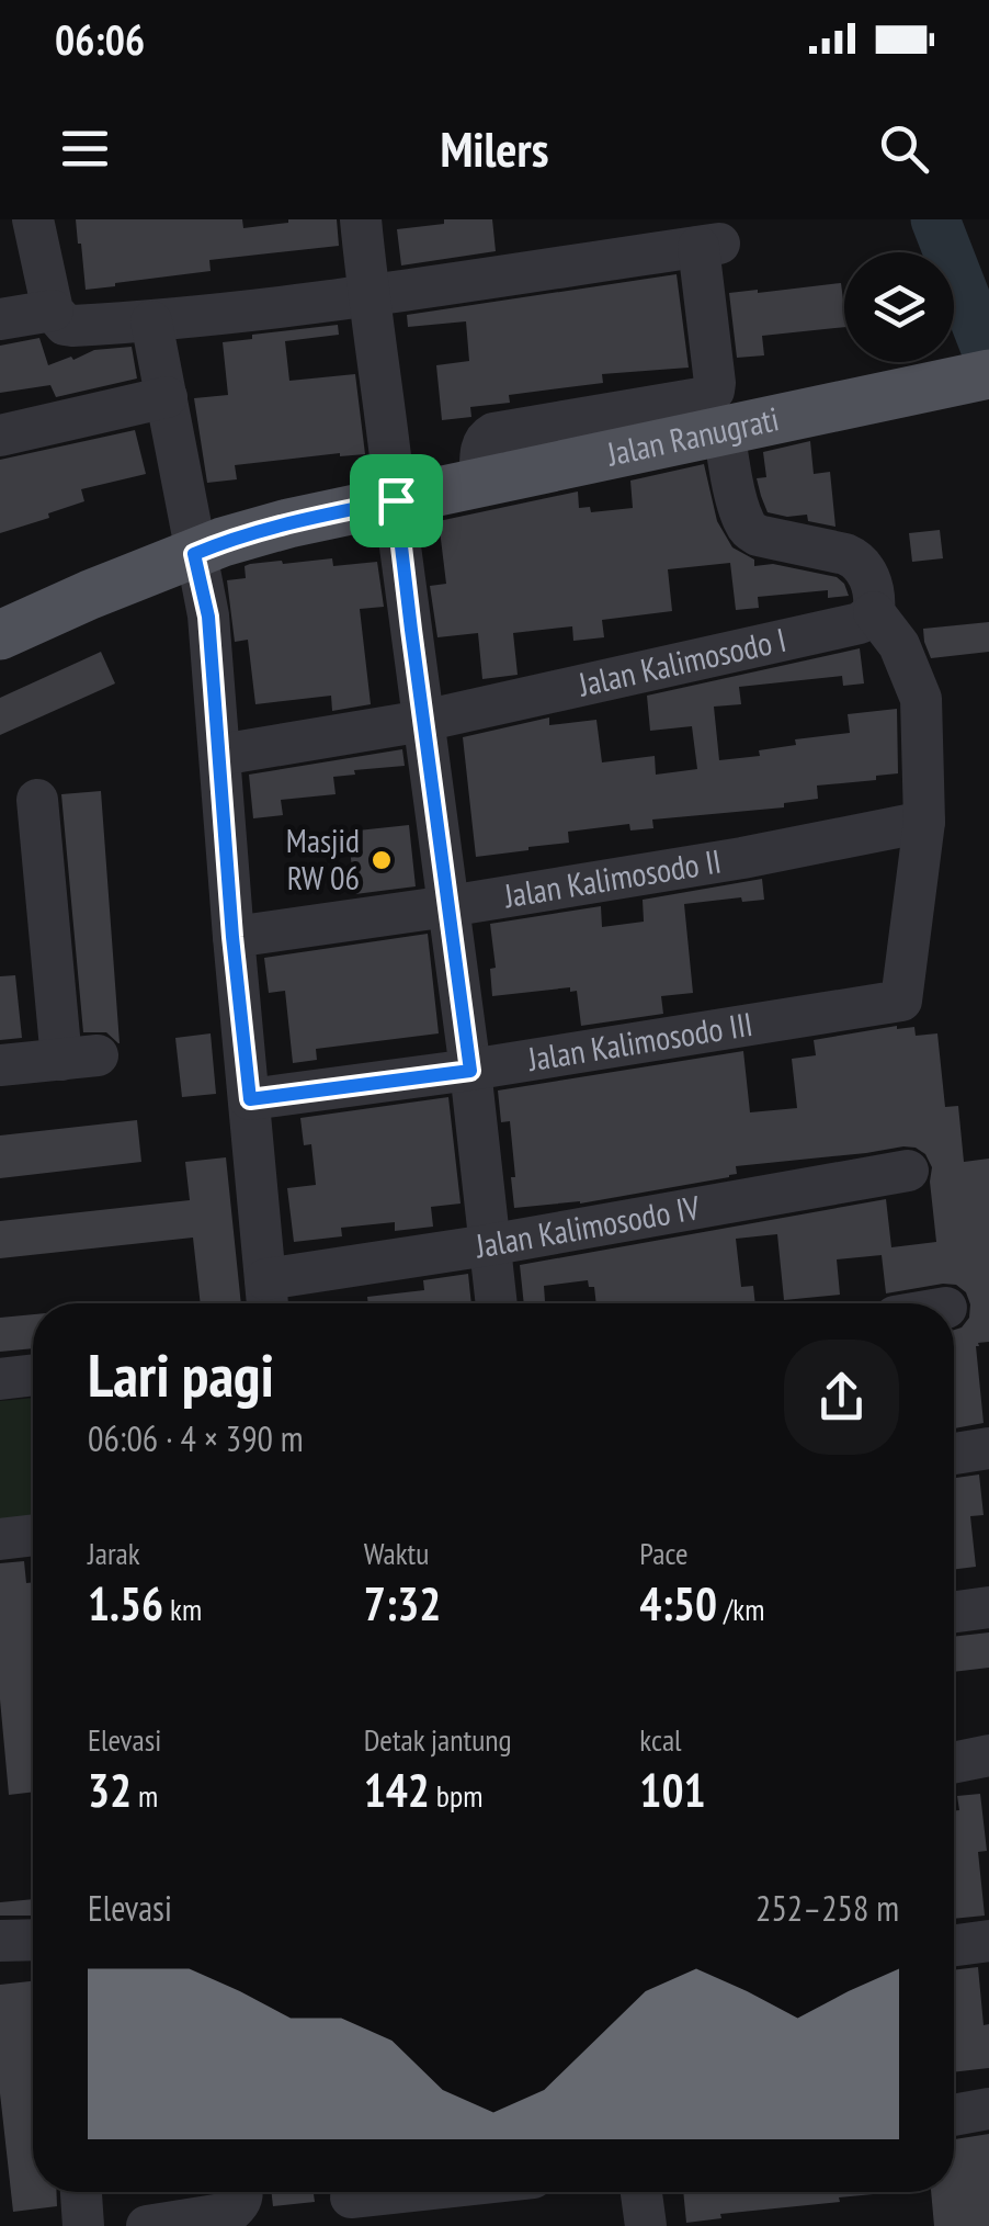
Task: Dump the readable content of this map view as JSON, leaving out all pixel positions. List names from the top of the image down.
{
  "streets": {
    "main road": ["Jalan Ranugrati"],
    "street": [
      "Jalan Kalimosodo I",
      "Jalan Kalimosodo II",
      "Jalan Kalimosodo III",
      "Jalan Kalimosodo IV"
    ]
  },
  "crossings": [
    ["Jalan Kalimosodo II", "Jalan Kalimosodo III"]
  ],
  "places": ["Masjid RW 06"],
  "page": {
    "status": "06:06",
    "header": "Milers",
    "heading": ["Lari pagi", "06:06 · 4 × 390 m"],
    "stats": [
      ["Jarak", "1.56 km"],
      ["Waktu", "7:32"],
      ["Pace", "4:50 /km"],
      ["Elevasi", "32 m"],
      ["Detak jantung", "142 bpm"],
      ["kcal", "101"]
    ],
    "chart": ["Elevasi", "252–258 m"]
  }
}
